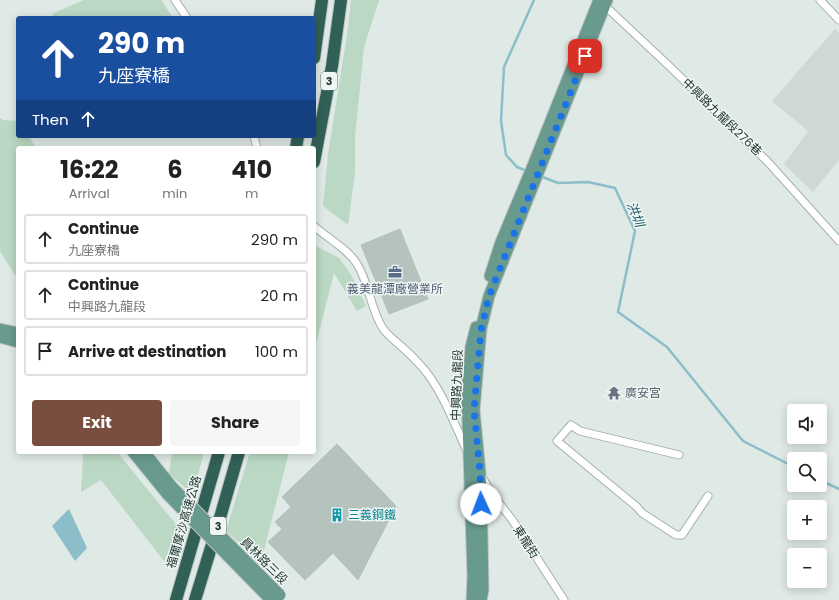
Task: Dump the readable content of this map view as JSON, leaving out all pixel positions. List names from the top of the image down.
{
  "streets": {
    "highway": ["3", "福爾摩沙高速公路"],
    "main road": ["中興路九龍段", "員林路三段"],
    "street": ["中興路九龍段276巷", "東龍街"]
  },
  "crossings": [
    ["中興路九龍段", "東龍街"]
  ],
  "water": ["洪圳"],
  "places": {
    "office": ["義美龍潭廠營業所"],
    "temple": ["廣安宮"],
    "building": ["三義鋼鐵"]
  },
  "page": {
    "turn": ["290 m", "九座寮橋"],
    "then": "Then",
    "eta": [
      "16:22",
      "Arrival",
      "6",
      "min",
      "410",
      "m"
    ],
    "list": [
      {
        "name": "Continue",
        "note": "九座寮橋",
        "value": "290 m"
      },
      {
        "name": "Continue",
        "note": "中興路九龍段",
        "value": "20 m"
      },
      {
        "name": "Arrive at destination",
        "value": "100 m"
      }
    ],
    "buttons": ["Exit", "Share"],
    "map_buttons": ["+", "−"]
  }
}
